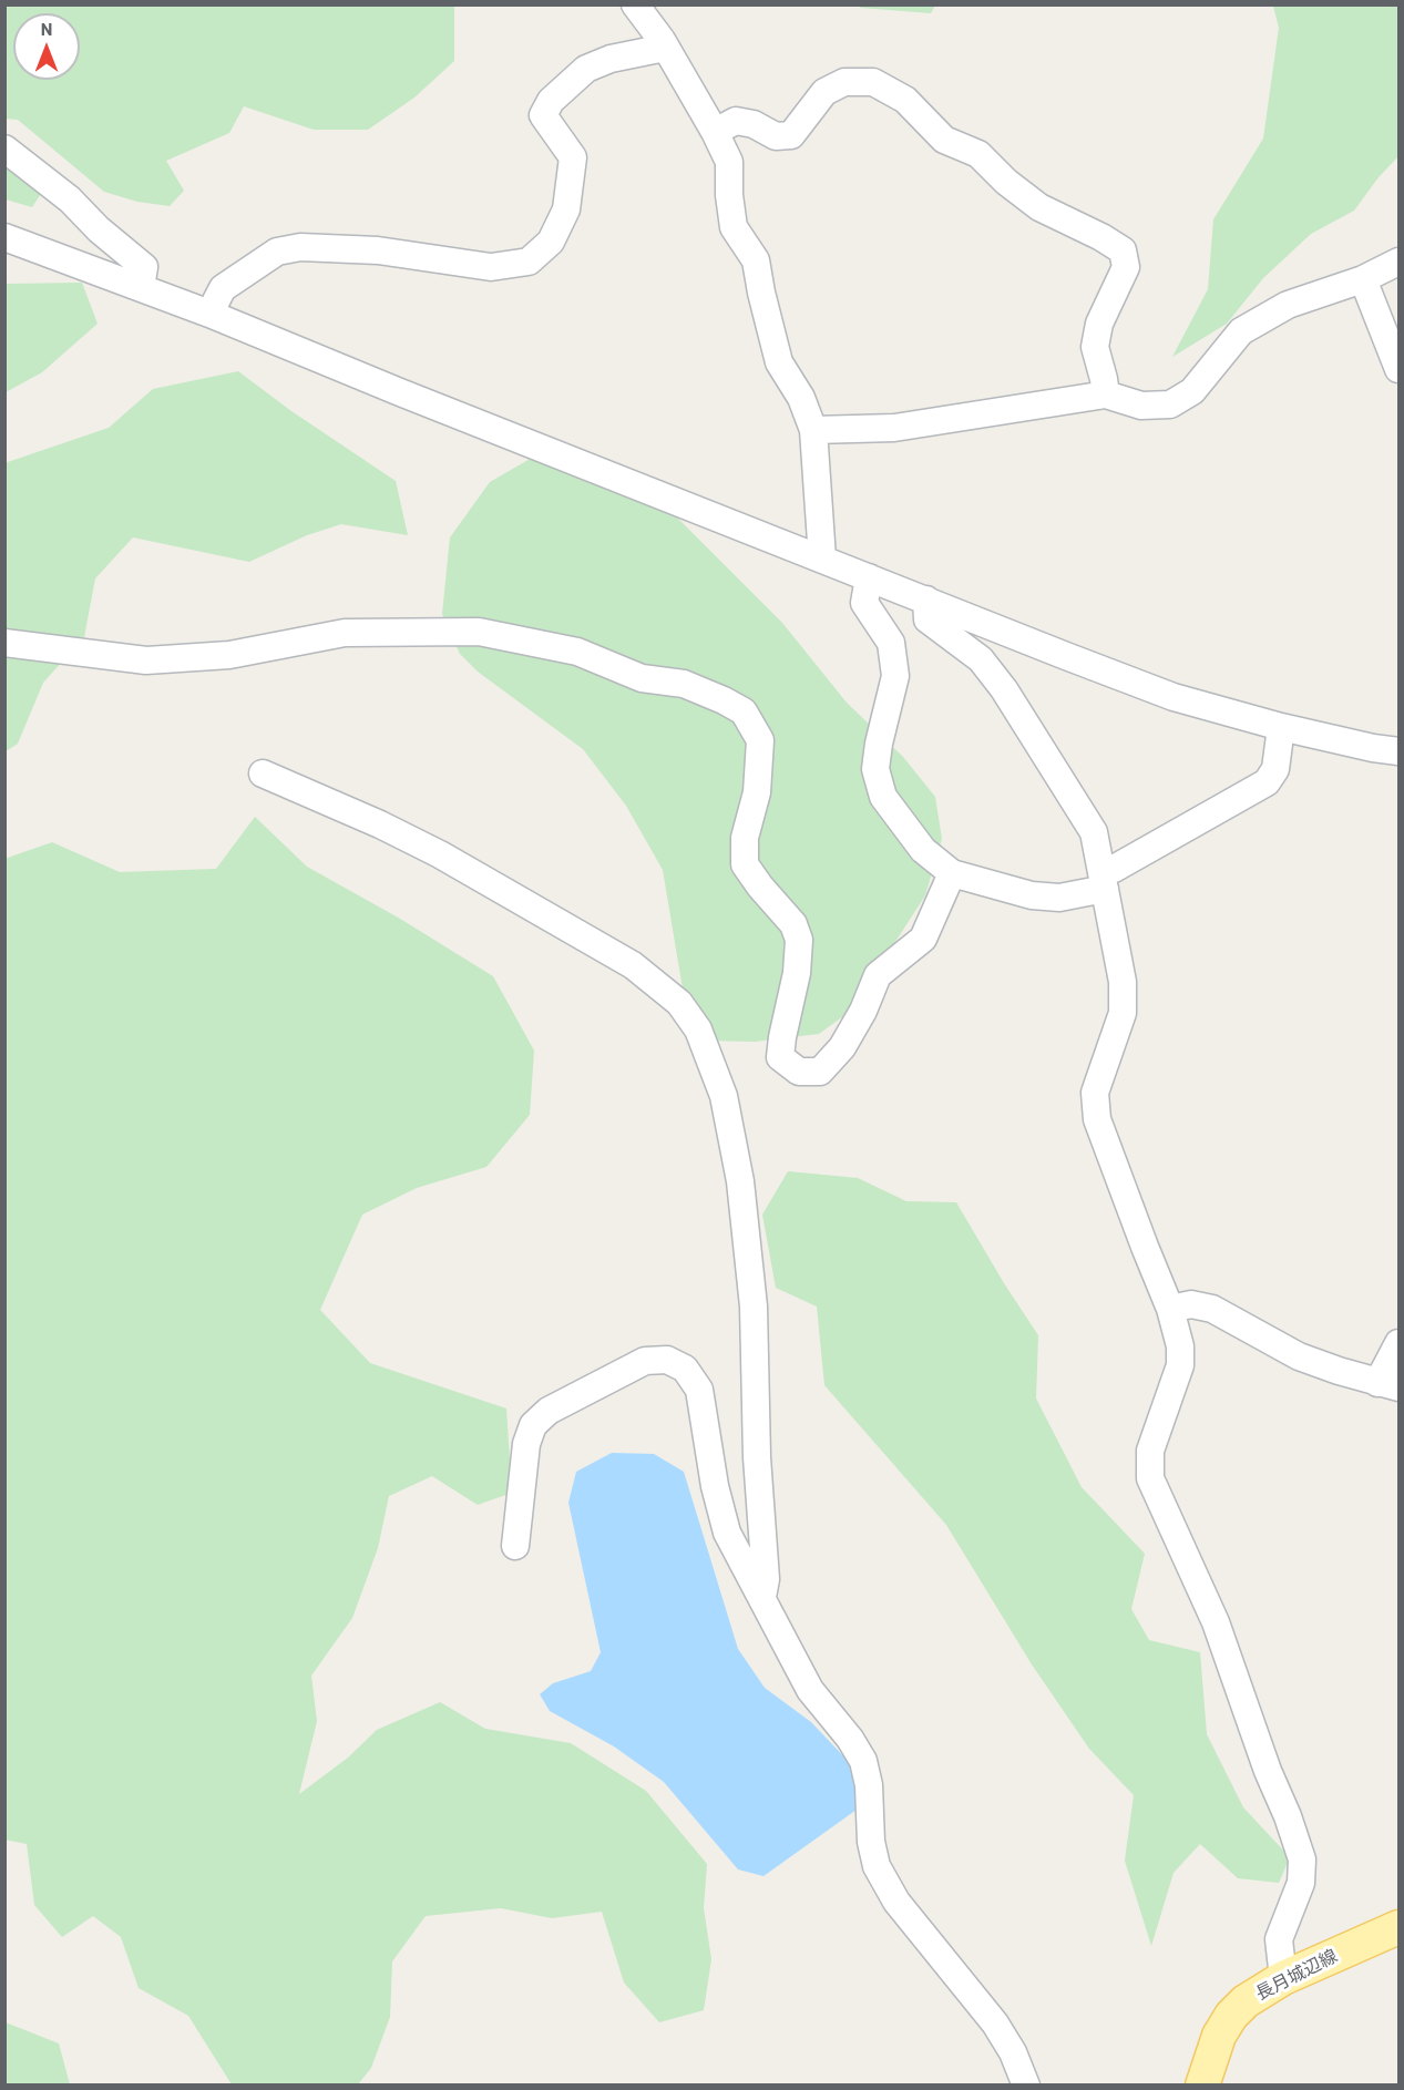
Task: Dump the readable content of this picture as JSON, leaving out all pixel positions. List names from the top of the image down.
{
  "streets": {
    "main road": ["長月城辺線"]
  },
  "north": "top"
}
